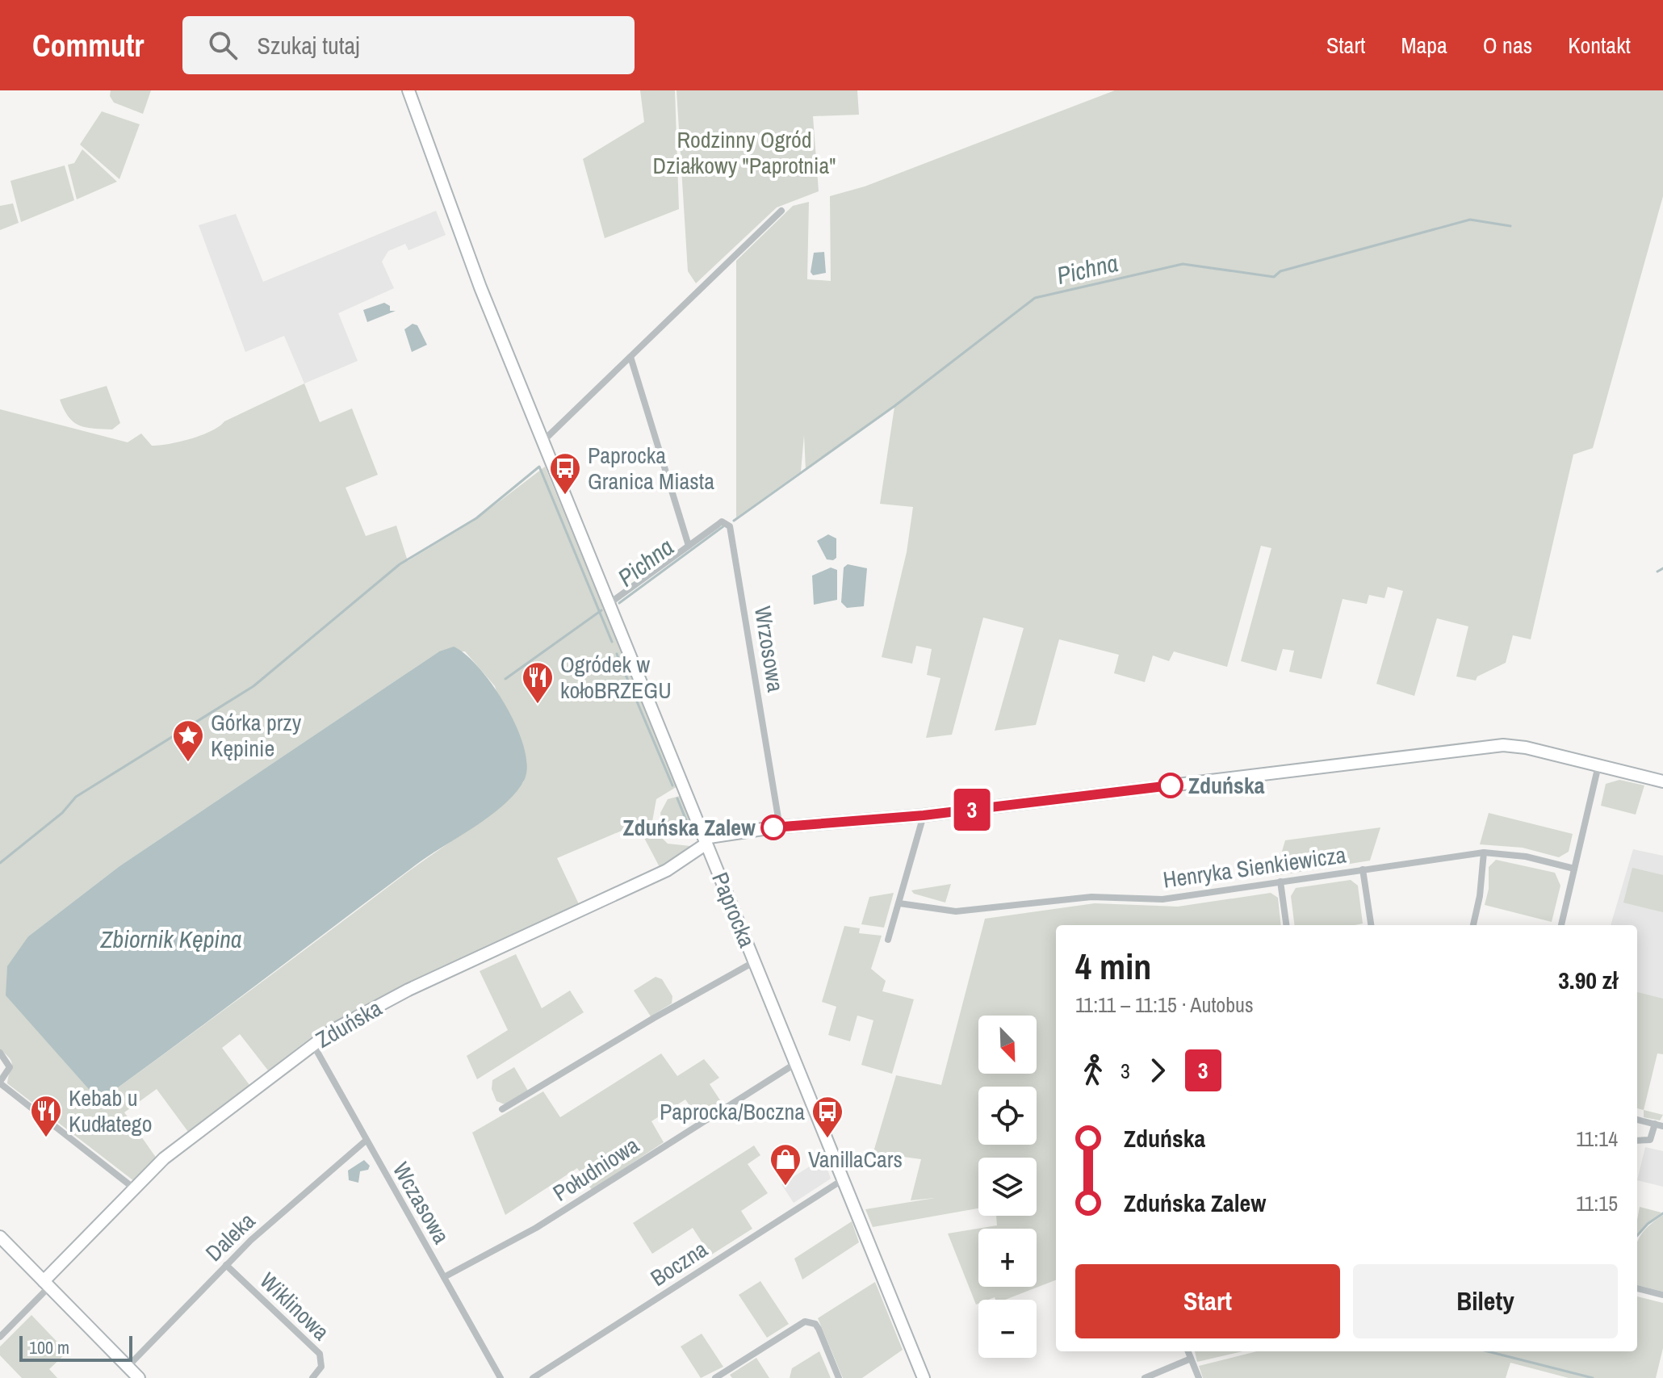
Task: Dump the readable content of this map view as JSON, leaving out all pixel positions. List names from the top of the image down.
{
  "streets": {
    "street": [
      "Wrzosowa",
      "Henryka Sienkiewicza",
      "Paprocka",
      "Zduńska",
      "Południowa",
      "Wczasowa",
      "Daleka",
      "Boczna",
      "Wiklinowa"
    ]
  },
  "crossings": [
    ["Wrzosowa", "Paprocka"],
    ["Wrzosowa", "Zduńska"],
    ["Paprocka", "Zduńska"],
    ["Paprocka", "Południowa"],
    ["Paprocka", "Boczna"],
    ["Zduńska", "Wczasowa"],
    ["Południowa", "Wczasowa"],
    ["Wczasowa", "Daleka"],
    ["Daleka", "Wiklinowa"]
  ],
  "water": ["Pichna", "Zbiornik Kępina"],
  "parks": ["Rodzinny Ogród Działkowy \"Paprotnia\""],
  "places": {
    "bus stop": ["Paprocka Granica Miasta", "Paprocka/Boczna"],
    "restaurant": ["Ogródek w kołoBRZEGU", "Kebab u Kudłatego"],
    "place": ["Górka przy Kępinie"],
    "other": ["Zduńska", "Zduńska Zalew"],
    "shop": ["VanillaCars"]
  },
  "lines": ["bus line 3"],
  "scale_bar": "100 m",
  "north": "bottom right",
  "page": {
    "header": "Commutr",
    "search": "Szukaj tutaj",
    "nav": [
      "Start",
      "Mapa",
      "O nas",
      "Kontakt"
    ],
    "on_map": "3",
    "heading": ["4 min", "11:11 – 11:15 · Autobus", "3.90 zł"],
    "map_buttons": ["+", "−"],
    "legs": ["3", "3"],
    "list": [
      {
        "name": "Zduńska",
        "value": "11:14"
      },
      {
        "name": "Zduńska Zalew",
        "value": "11:15"
      }
    ],
    "buttons": ["Start", "Bilety"],
    "scale": "100 m"
  }
}
